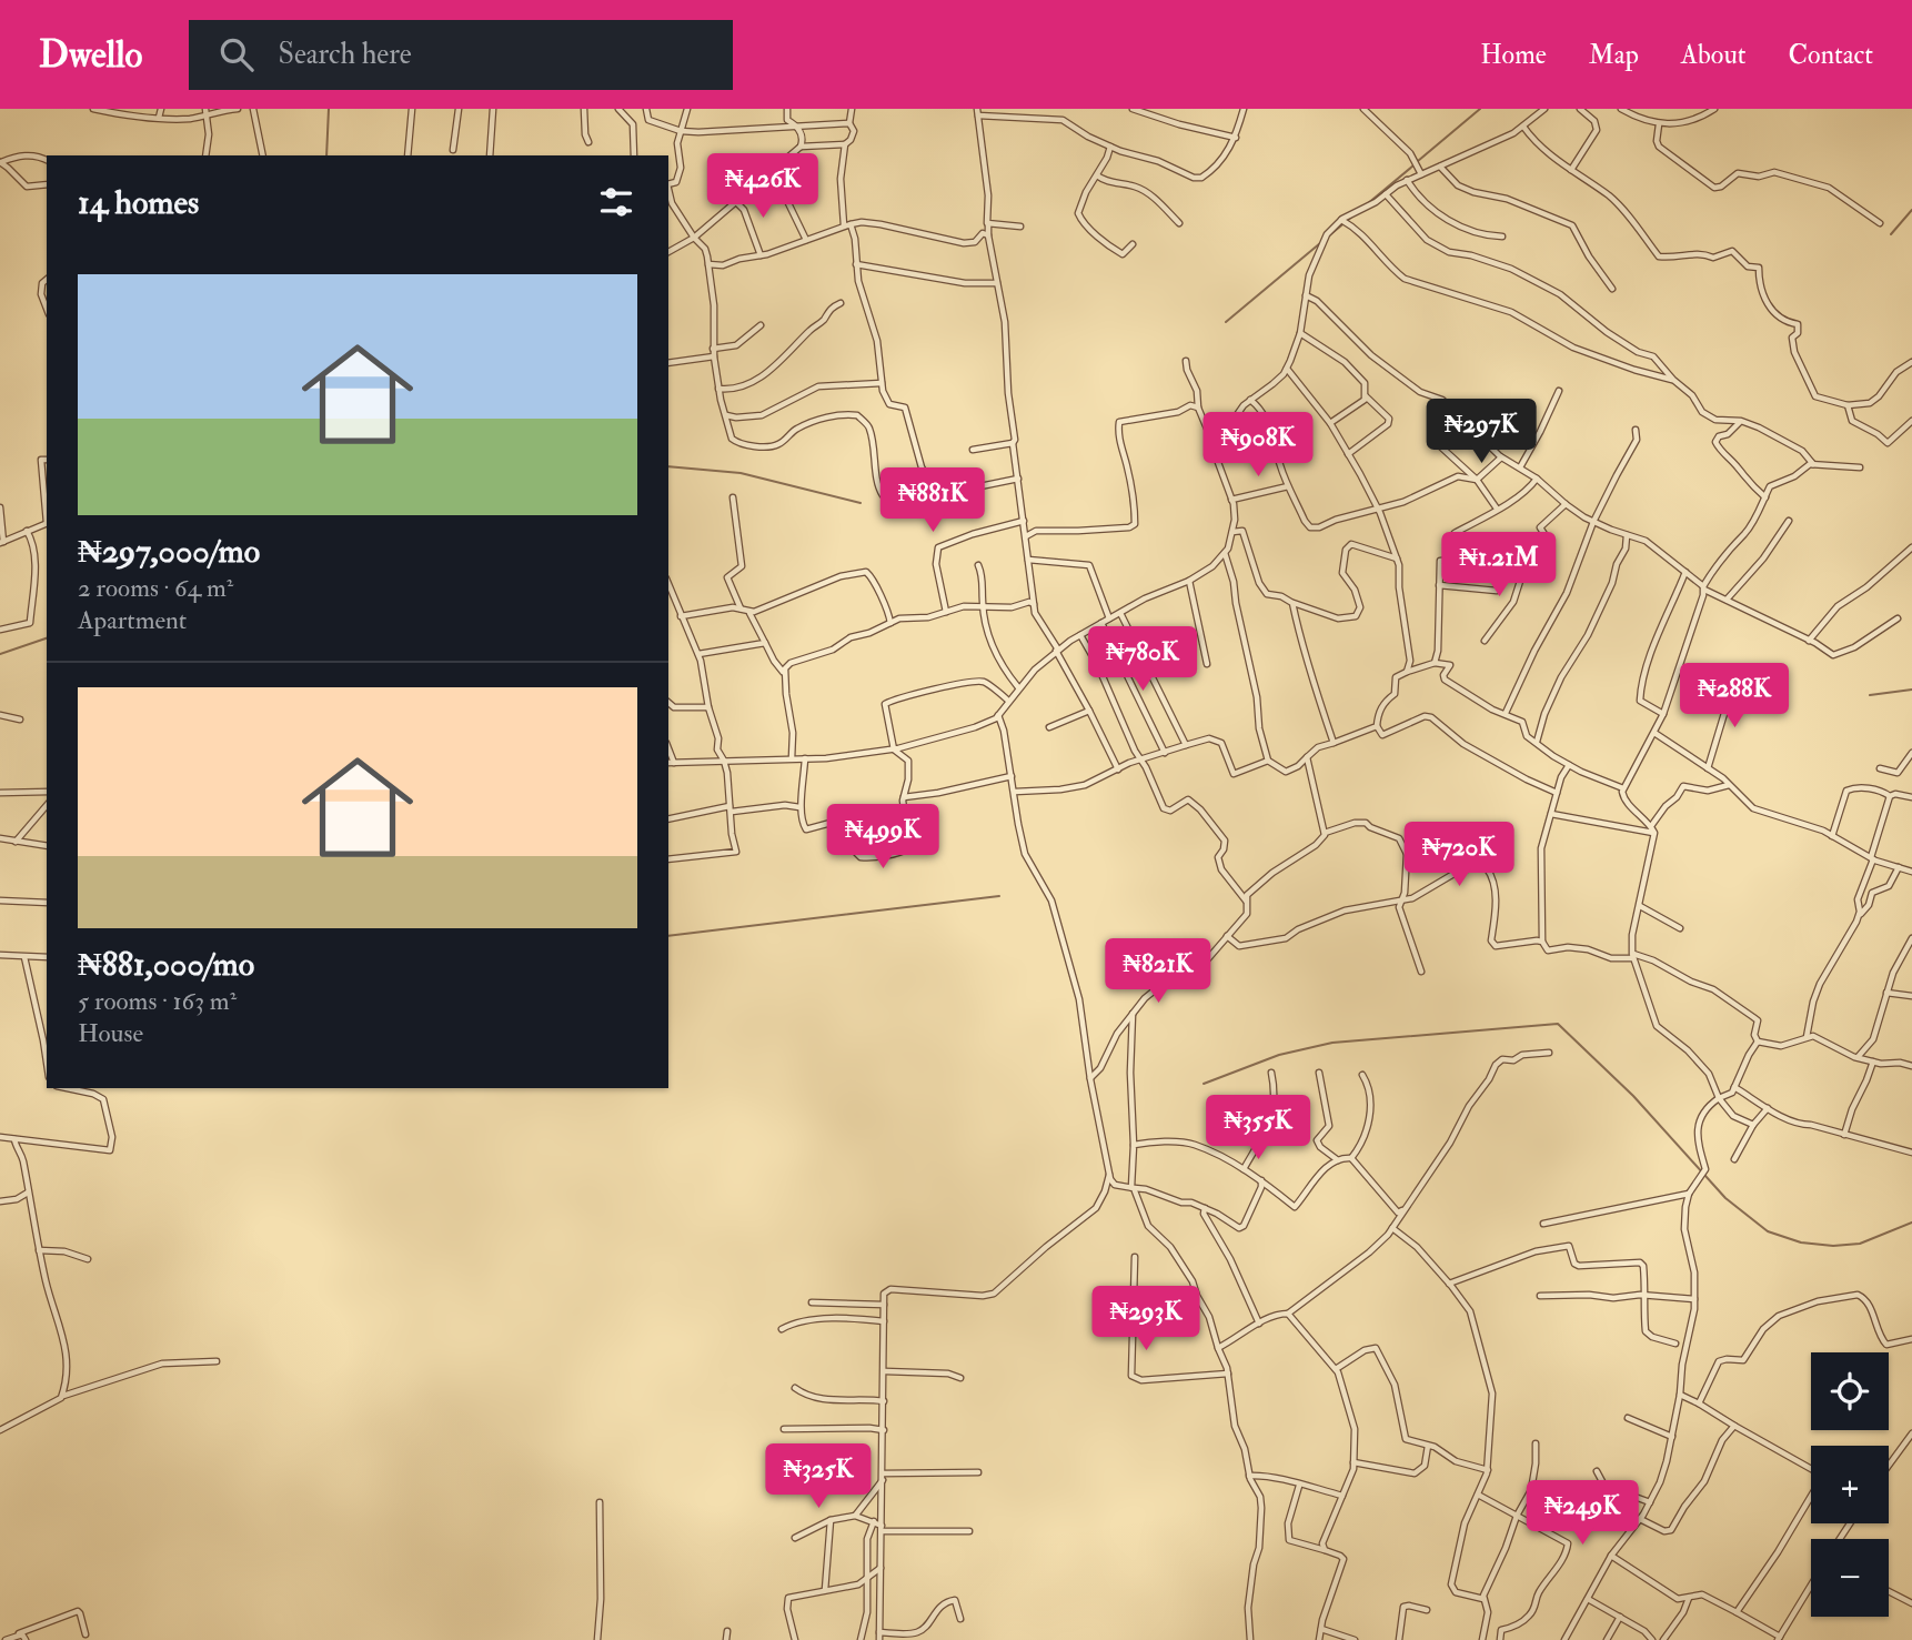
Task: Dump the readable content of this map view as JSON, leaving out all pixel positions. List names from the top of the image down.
{
  "page": {
    "header": "Dwello",
    "search": "Search here",
    "nav": [
      "Home",
      "Map",
      "About",
      "Contact"
    ],
    "price": [
      "₦426K",
      "₦297K",
      "₦908K",
      "₦881K",
      "₦1.21M",
      "₦780K",
      "₦288K",
      "₦499K",
      "₦720K",
      "₦821K",
      "₦355K",
      "₦293K",
      "₦325K",
      "₦249K"
    ],
    "heading": "14 homes",
    "list": [
      {
        "name": "₦297,000/mo",
        "note": "2 rooms · 64 m² · Apartment"
      },
      {
        "name": "₦881,000/mo",
        "note": "5 rooms · 163 m² · House"
      }
    ],
    "map_buttons": ["+", "−"]
  }
}
